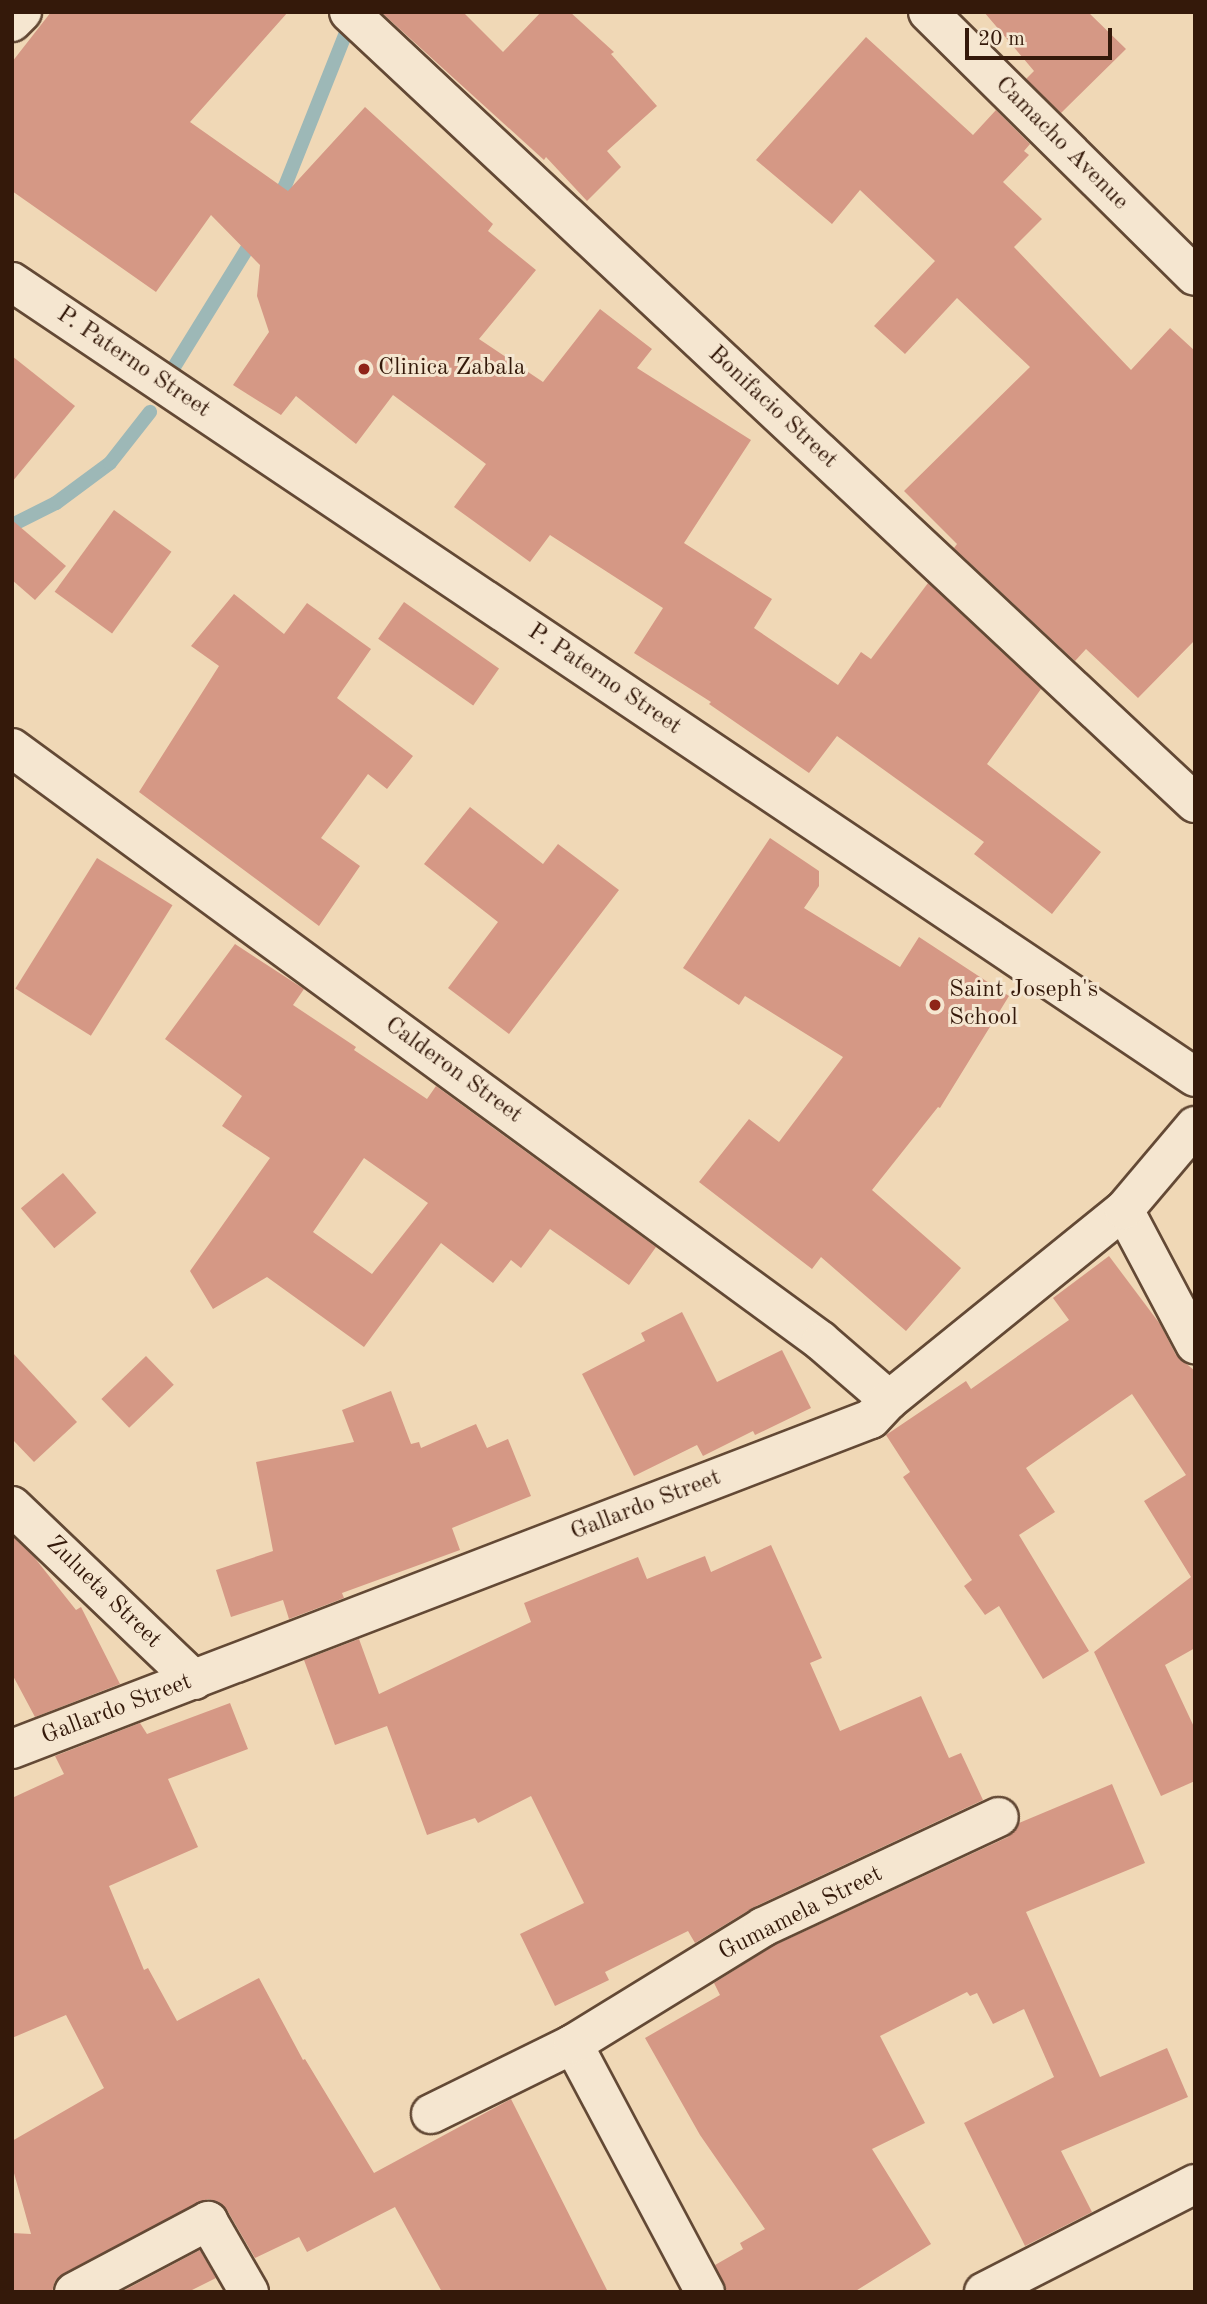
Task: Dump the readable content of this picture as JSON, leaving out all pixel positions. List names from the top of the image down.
{
  "streets": {
    "street": [
      "Camacho Avenue",
      "P. Paterno Street",
      "Bonifacio Street",
      "Calderon Street",
      "Gallardo Street",
      "Zulueta Street",
      "Gumamela Street"
    ]
  },
  "crossings": [
    ["Calderon Street", "Gallardo Street"],
    ["Gallardo Street", "Zulueta Street"]
  ],
  "places": ["Clinica Zabala", "Saint Joseph's School"],
  "scale_bar": "20 m"
}
